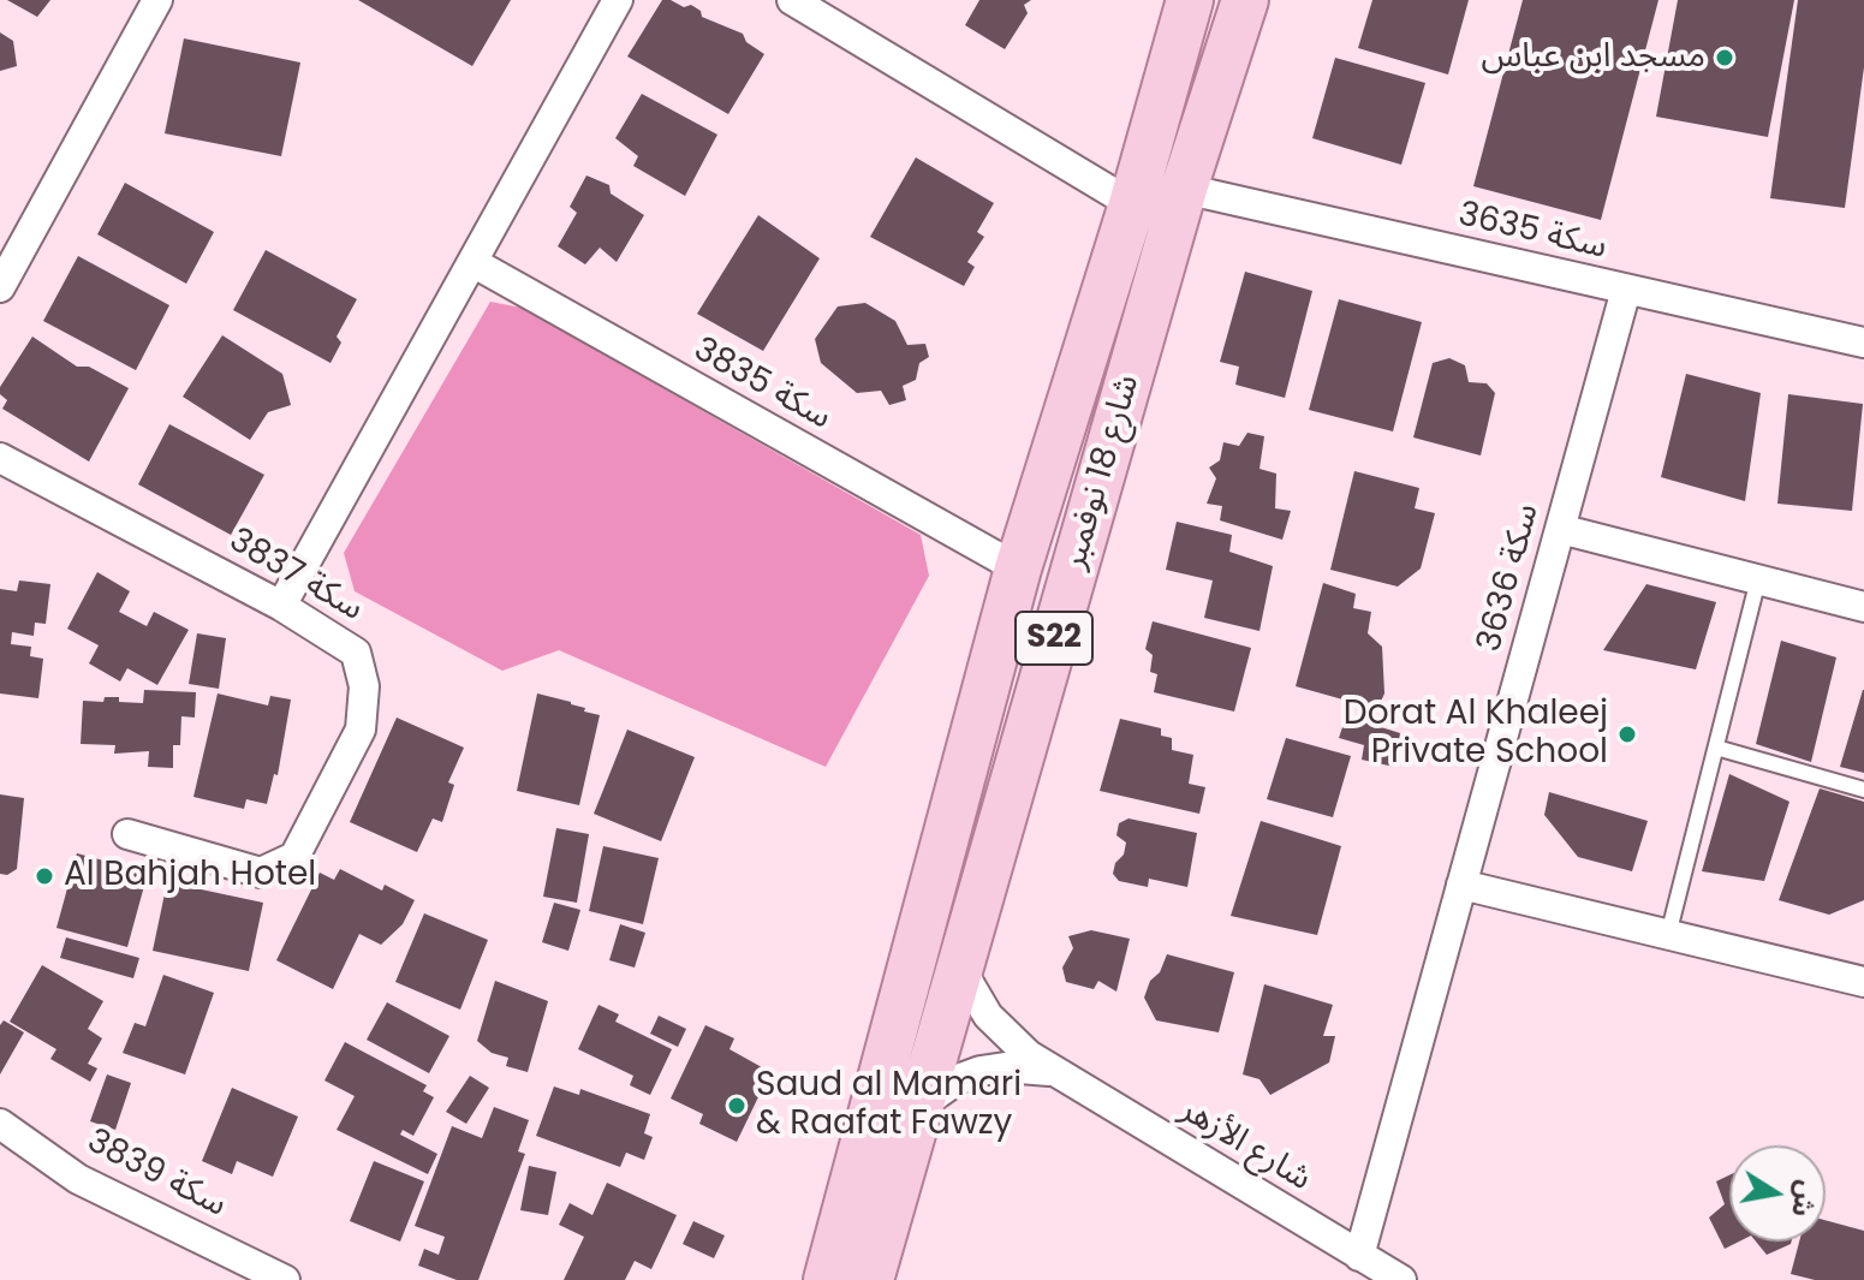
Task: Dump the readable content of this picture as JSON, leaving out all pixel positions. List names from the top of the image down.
{
  "streets": {
    "main road": ["شارع 18 نوفمبر", "S22"],
    "street": [
      "سكة 3635",
      "سكة 3835",
      "سكة 3837",
      "سكة 3636",
      "شارع الأزهر",
      "سكة 3839"
    ]
  },
  "crossings": [
    ["سكة 3635", "شارع 18 نوفمبر"],
    ["سكة 3635", "سكة 3636"],
    ["سكة 3835", "شارع 18 نوفمبر"],
    ["شارع 18 نوفمبر", "شارع الأزهر"],
    ["سكة 3636", "شارع الأزهر"]
  ],
  "places": [
    "مسجد ابن عباس",
    "Dorat Al Khaleej Private School",
    "Al Bahjah Hotel",
    "Saud al Mamari & Raafat Fawzy"
  ],
  "north": "right"
}
